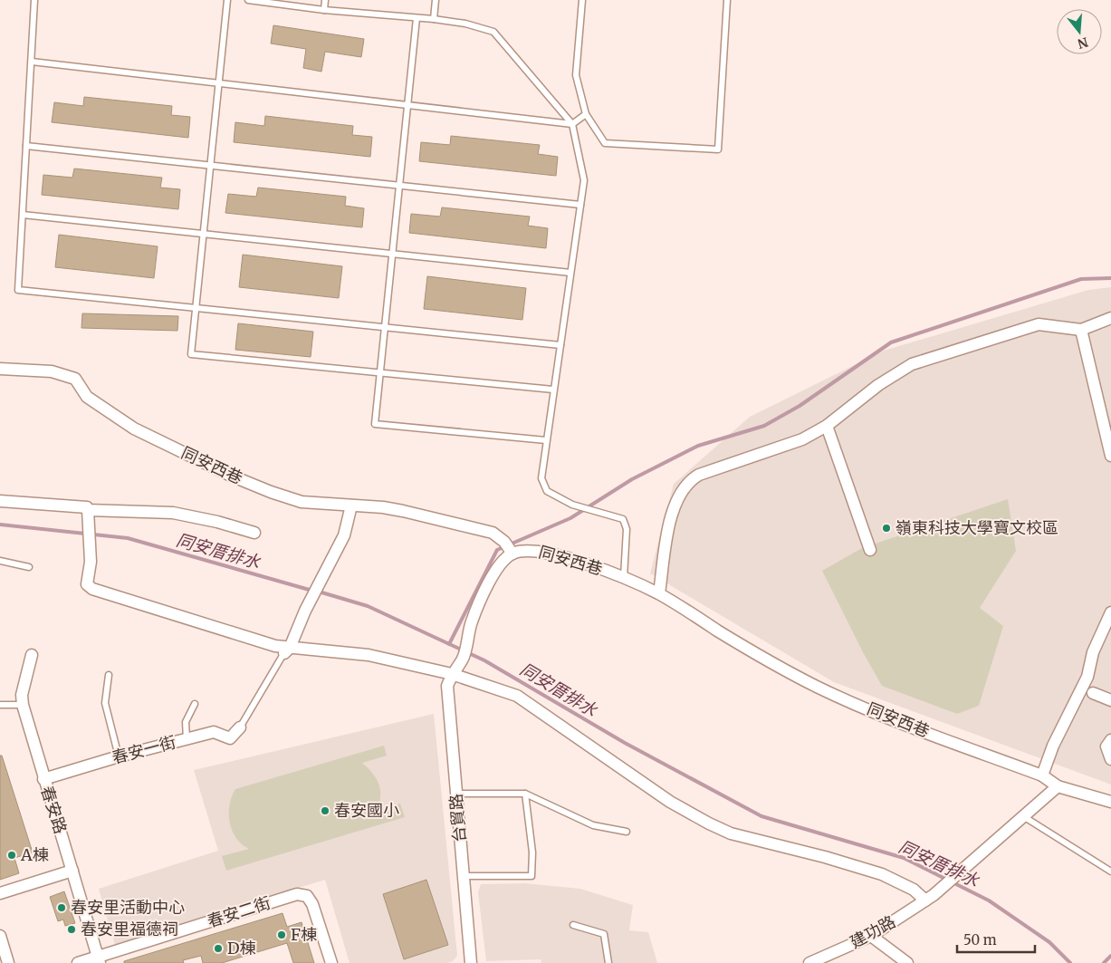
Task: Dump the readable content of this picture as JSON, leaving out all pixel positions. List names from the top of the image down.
{
  "streets": {
    "street": [
      "同安西巷",
      "春安一街",
      "春安路",
      "台貿路",
      "春安二街",
      "建功路"
    ]
  },
  "crossings": [
    ["春安一街", "春安路"],
    ["春安路", "春安二街"]
  ],
  "water": ["同安厝排水"],
  "places": [
    "嶺東科技大學寶文校區",
    "春安國小",
    "A棟",
    "春安里活動中心",
    "春安里福德祠",
    "F棟",
    "D棟"
  ],
  "scale_bar": "50 m",
  "north": "bottom"
}
